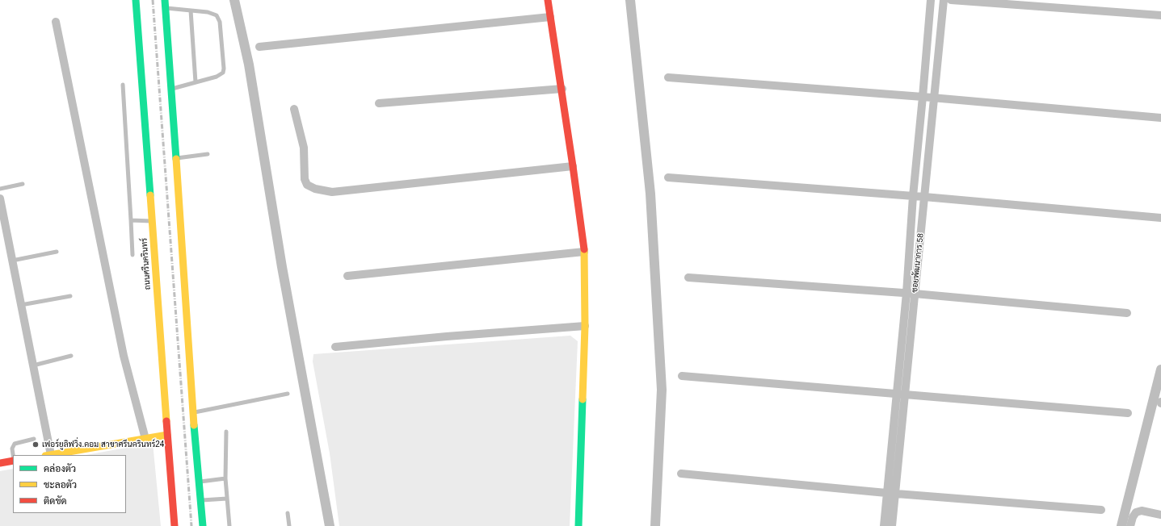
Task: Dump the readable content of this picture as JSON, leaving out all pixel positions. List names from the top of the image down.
{
  "streets": {
    "main road": ["ถนนศรีนครินทร์"],
    "street": ["ซอยพัฒนาการ 58"]
  },
  "places": ["เฟอร์ยูลิฟวิ่ง.คอม สาขาศรีนครินทร์24"],
  "legend": ["คล่องตัว", "ชะลอตัว", "ติดขัด"]
}
